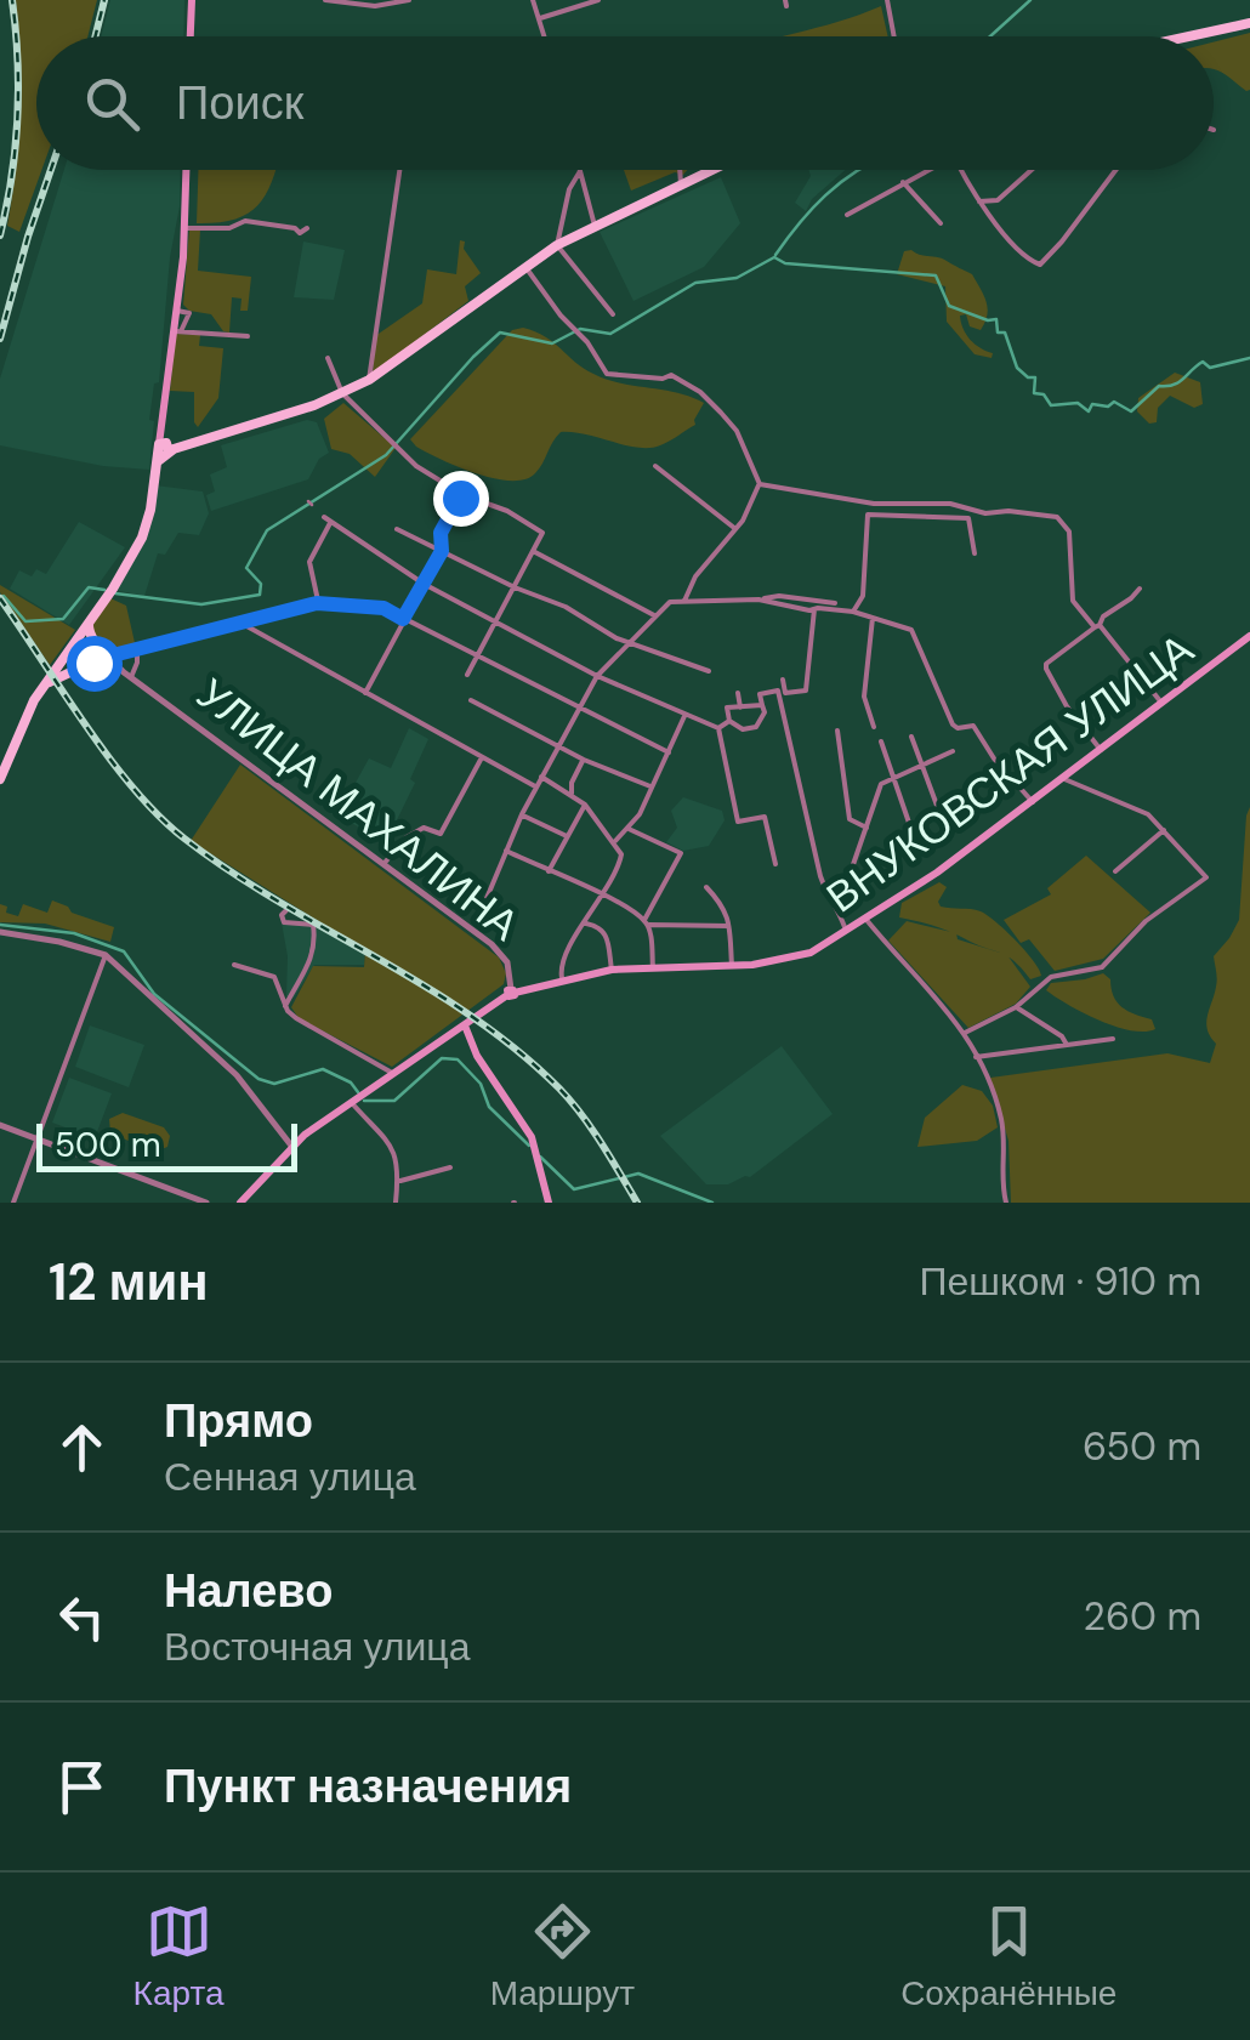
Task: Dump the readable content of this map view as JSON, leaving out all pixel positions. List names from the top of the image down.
{
  "streets": {
    "main road": ["ВНУКОВСКАЯ УЛИЦА"],
    "street": ["УЛИЦА МАХАЛИНА"]
  },
  "crossings": [
    ["ВНУКОВСКАЯ УЛИЦА", "УЛИЦА МАХАЛИНА"]
  ],
  "scale_bar": "500 m",
  "page": {
    "search": "Поиск",
    "scale": "500 m",
    "heading": ["12 мин", "Пешком · 910 m"],
    "list": [
      ["Прямо", "Сенная улица", "650 m"],
      ["Налево", "Восточная улица", "260 m"],
      "Пункт назначения"
    ],
    "nav": ["Карта", "Маршрут", "Сохранённые"]
  }
}
